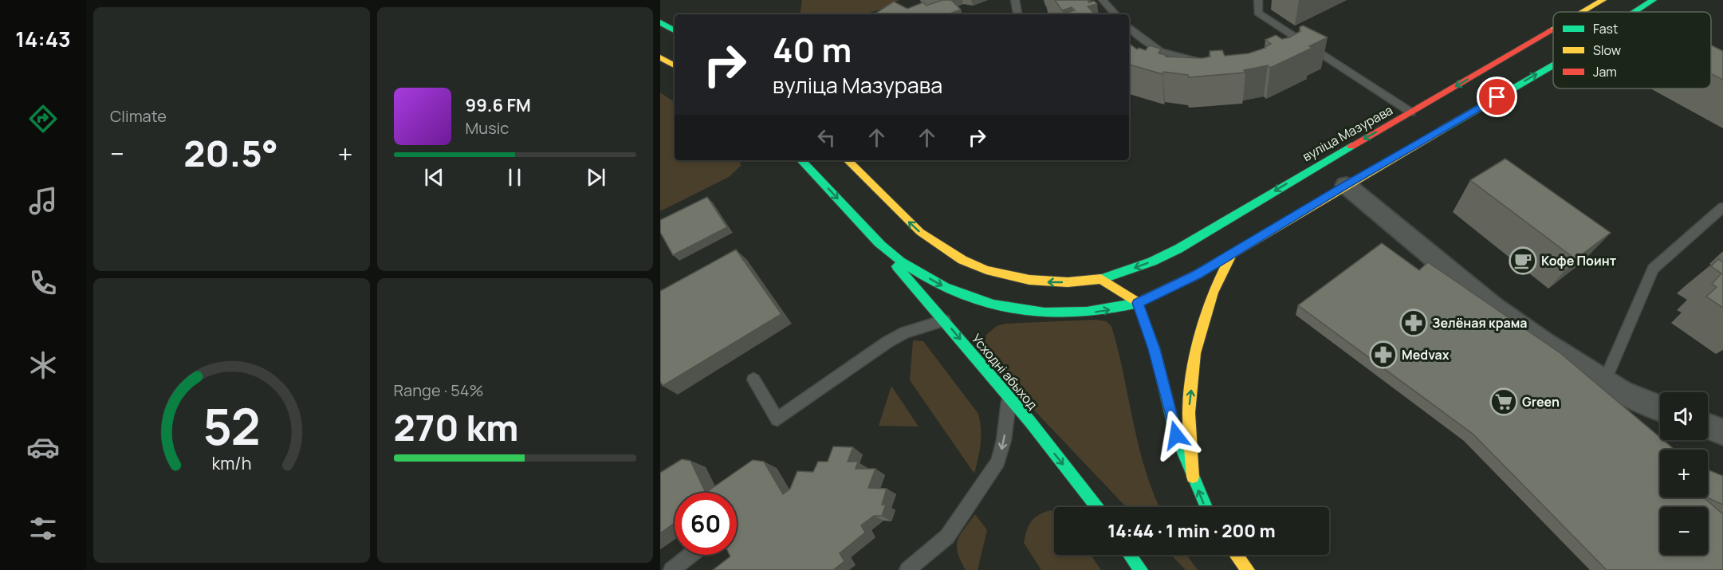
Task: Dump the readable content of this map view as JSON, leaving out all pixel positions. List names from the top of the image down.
{
  "streets": {
    "main road": ["вуліца Мазурава", "Усходні абыход"]
  },
  "one_way": ["Усходні абыход"],
  "places": {
    "cafe": ["Кофе Поинт"],
    "pharmacy": ["Зелёная крама", "Medvax"],
    "supermarket": ["Green"]
  },
  "legend": ["Fast", "Slow", "Jam"],
  "page": {
    "tabs": "14:43",
    "tile": [
      "Climate",
      ["Range · 54%", "270 km"]
    ],
    "turn": ["40 m", "вуліца Мазурава"],
    "song": ["99.6 FM", "Music"],
    "heat": ["−", "20.5°", "+"],
    "map_buttons": ["+", "−"],
    "limit": "60",
    "trip": "14:44 · 1 min · 200 m",
    "gauge": ["52", "km/h"]
  }
}
